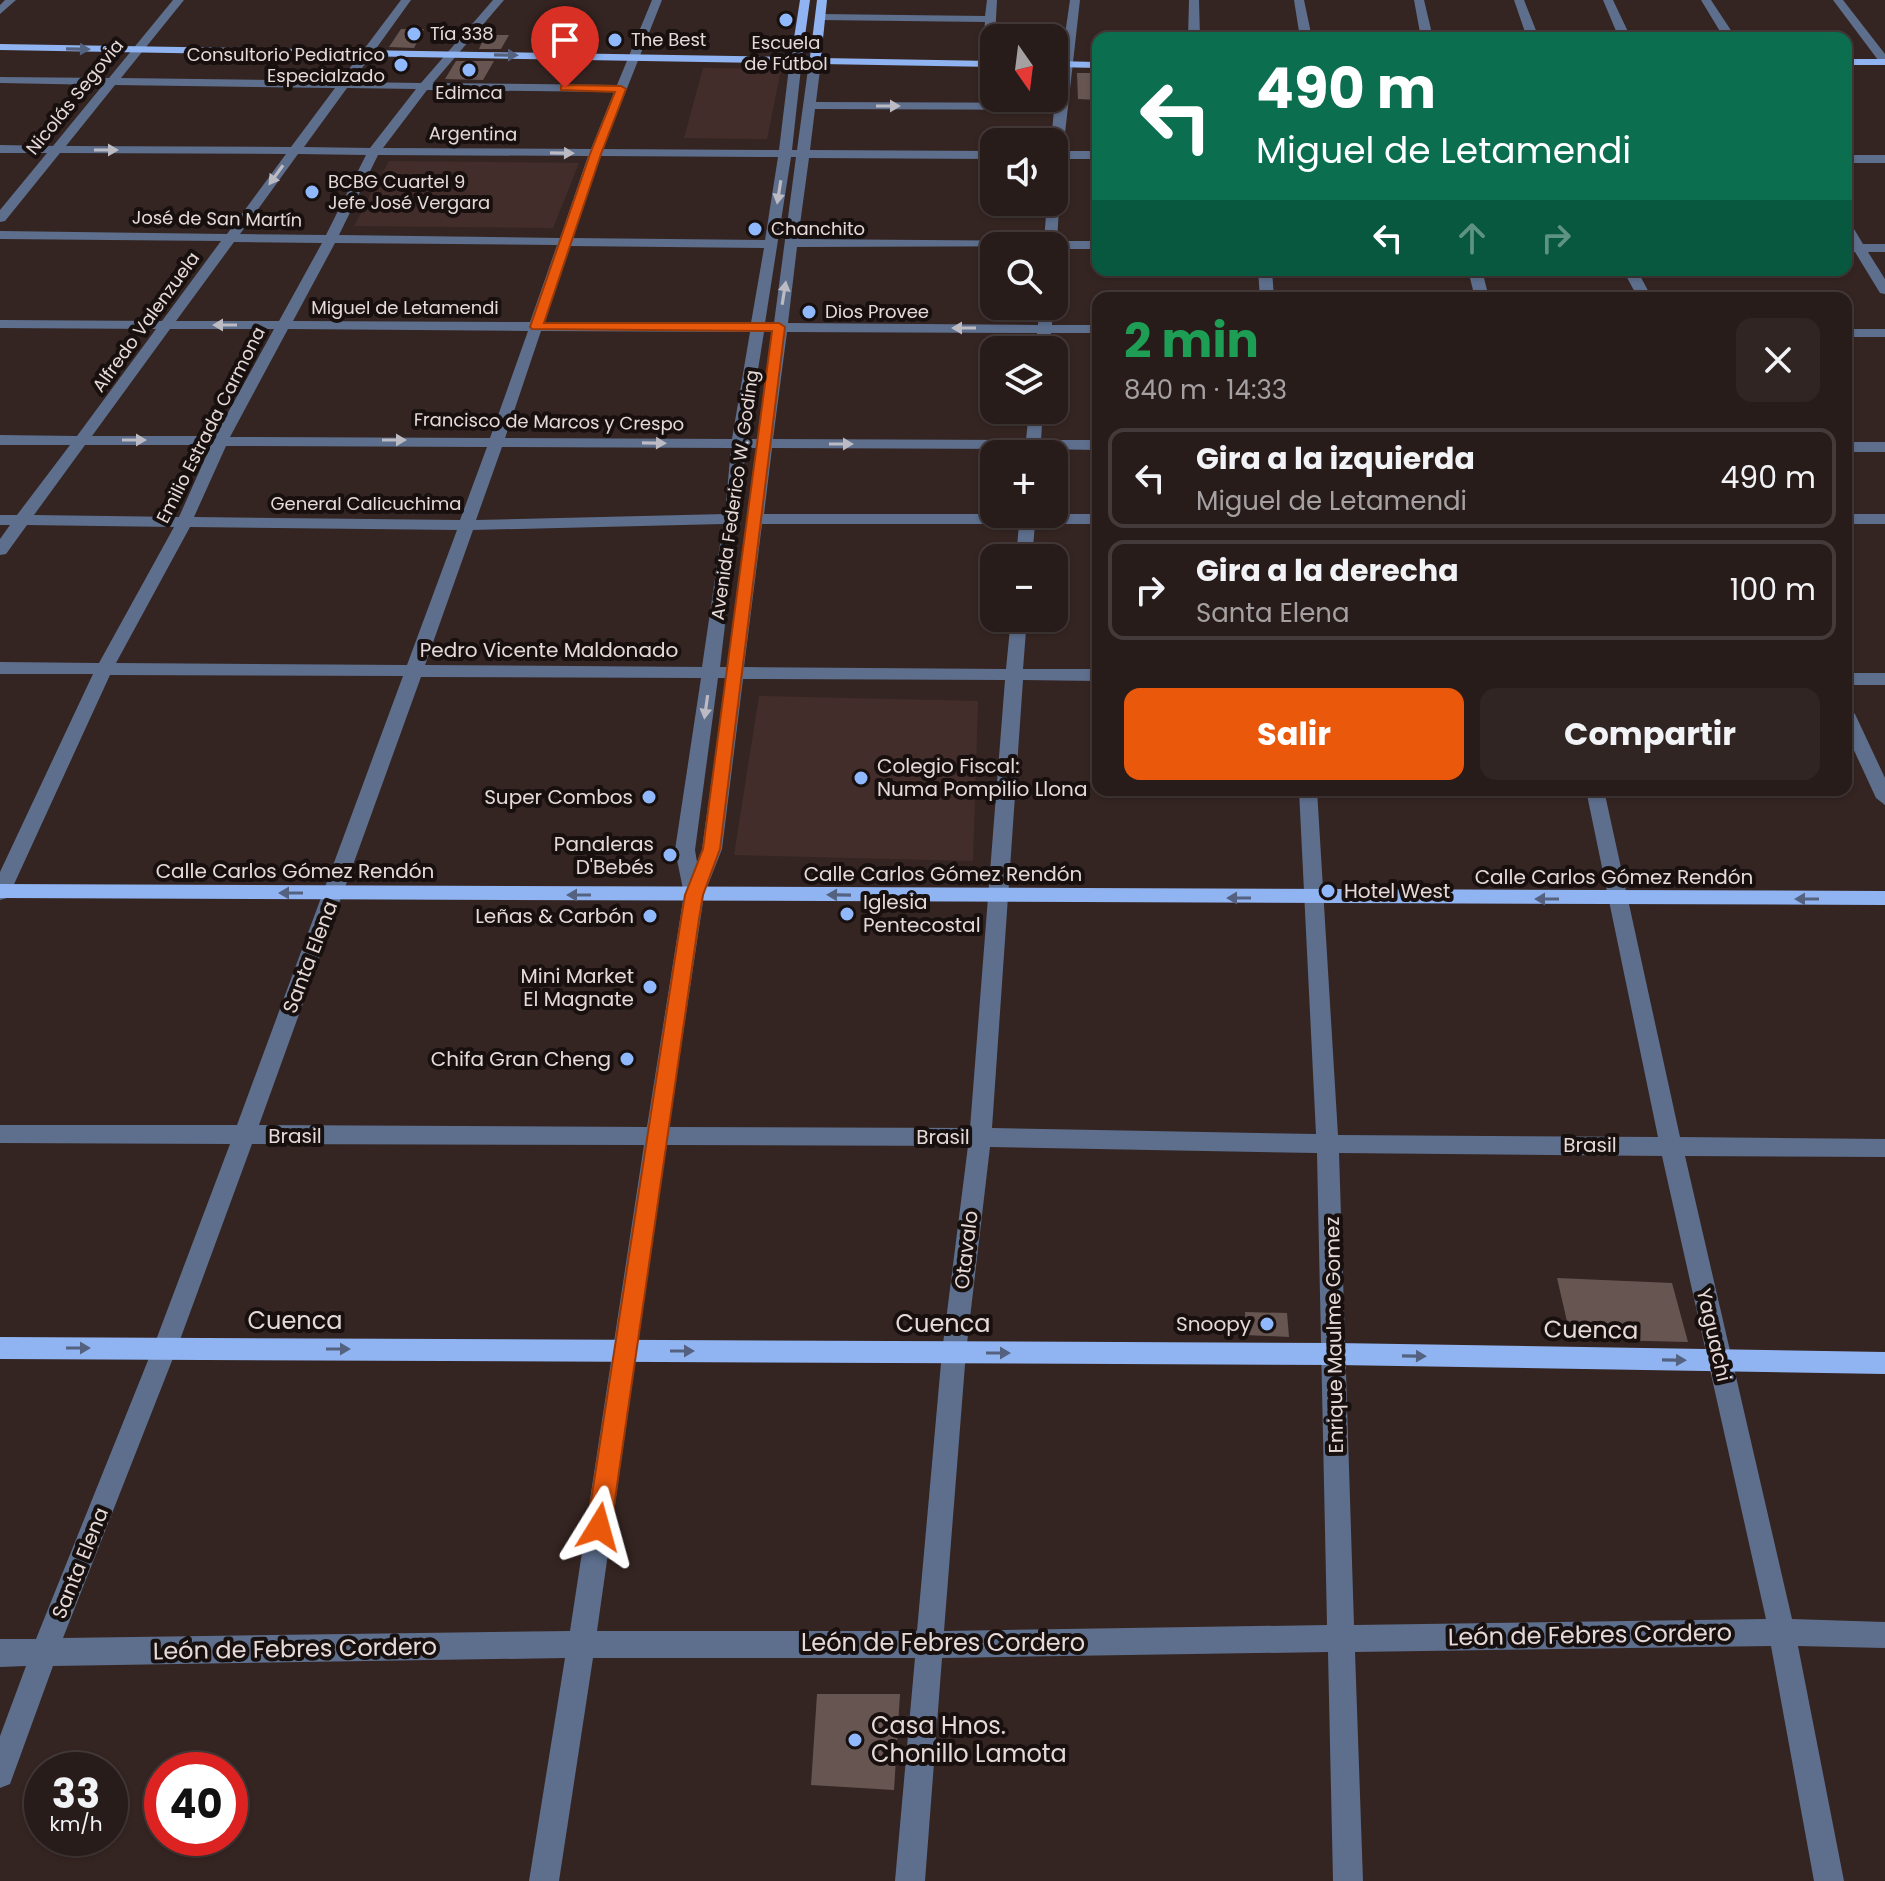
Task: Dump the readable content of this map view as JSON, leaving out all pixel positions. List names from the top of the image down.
{
  "streets": {
    "main road": ["Avenida Federico W. Goding", "Calle Carlos Gómez Rendón", "Cuenca"],
    "street": [
      "Nicolás Segovia",
      "Argentina",
      "José de San Martín",
      "Miguel de Letamendi",
      "Alfredo Valenzuela",
      "Francisco de Marcos y Crespo",
      "Emilio Estrada Carmona",
      "General Calicuchima",
      "Pedro Vicente Maldonado",
      "Santa Elena",
      "Brasil",
      "Otavalo",
      "Enrique Maulme Gomez",
      "Yaguachi",
      "León de Febres Cordero"
    ]
  },
  "crossings": [
    ["Nicolás Segovia", "Argentina"],
    ["Argentina", "Alfredo Valenzuela"],
    ["Argentina", "Emilio Estrada Carmona"],
    ["Argentina", "Avenida Federico W. Goding"],
    ["Argentina", "Santa Elena"],
    ["José de San Martín", "Alfredo Valenzuela"],
    ["José de San Martín", "Emilio Estrada Carmona"],
    ["José de San Martín", "Avenida Federico W. Goding"],
    ["José de San Martín", "Santa Elena"],
    ["Miguel de Letamendi", "Alfredo Valenzuela"],
    ["Miguel de Letamendi", "Emilio Estrada Carmona"],
    ["Miguel de Letamendi", "Avenida Federico W. Goding"],
    ["Miguel de Letamendi", "Santa Elena"],
    ["Alfredo Valenzuela", "Francisco de Marcos y Crespo"],
    ["Alfredo Valenzuela", "General Calicuchima"],
    ["Francisco de Marcos y Crespo", "Emilio Estrada Carmona"],
    ["Francisco de Marcos y Crespo", "Avenida Federico W. Goding"],
    ["Francisco de Marcos y Crespo", "Santa Elena"],
    ["Emilio Estrada Carmona", "General Calicuchima"],
    ["Emilio Estrada Carmona", "Pedro Vicente Maldonado"],
    ["Emilio Estrada Carmona", "Calle Carlos Gómez Rendón"],
    ["Avenida Federico W. Goding", "General Calicuchima"],
    ["Avenida Federico W. Goding", "Pedro Vicente Maldonado"],
    ["Avenida Federico W. Goding", "Calle Carlos Gómez Rendón"],
    ["Avenida Federico W. Goding", "Brasil"],
    ["Avenida Federico W. Goding", "Cuenca"],
    ["Avenida Federico W. Goding", "León de Febres Cordero"],
    ["General Calicuchima", "Santa Elena"],
    ["Pedro Vicente Maldonado", "Santa Elena"],
    ["Pedro Vicente Maldonado", "Otavalo"],
    ["Calle Carlos Gómez Rendón", "Santa Elena"],
    ["Calle Carlos Gómez Rendón", "Otavalo"],
    ["Calle Carlos Gómez Rendón", "Enrique Maulme Gomez"],
    ["Calle Carlos Gómez Rendón", "Yaguachi"],
    ["Santa Elena", "Brasil"],
    ["Santa Elena", "Cuenca"],
    ["Santa Elena", "León de Febres Cordero"],
    ["Brasil", "Otavalo"],
    ["Brasil", "Enrique Maulme Gomez"],
    ["Brasil", "Yaguachi"],
    ["Otavalo", "Cuenca"],
    ["Otavalo", "León de Febres Cordero"],
    ["Cuenca", "Enrique Maulme Gomez"],
    ["Cuenca", "Yaguachi"],
    ["Enrique Maulme Gomez", "León de Febres Cordero"],
    ["Yaguachi", "León de Febres Cordero"]
  ],
  "one_way": ["Francisco de Marcos y Crespo", "Calle Carlos Gómez Rendón", "Cuenca"],
  "places": [
    "Escuela de Fútbol",
    "Tía 338",
    "The Best",
    "Consultorio Pediatrico Especialzado",
    "Edimca",
    "BCBG Cuartel 9 Jefe José Vergara",
    "Chanchito",
    "Dios Provee",
    "Colegio Fiscal: Numa Pompilio Llona",
    "Super Combos",
    "Panaleras D'Bebés",
    "Hotel West",
    "Iglesia Pentecostal",
    "Leñas & Carbón",
    "Mini Market El Magnate",
    "Chifa Gran Cheng",
    "Snoopy",
    "Casa Hnos. Chonillo Lamota"
  ],
  "north": "bottom",
  "page": {
    "map_buttons": ["+", "−"],
    "turn": ["490 m", "Miguel de Letamendi"],
    "heading": ["2 min", "840 m · 14:33"],
    "list": [
      {
        "name": "Gira a la izquierda",
        "note": "Miguel de Letamendi",
        "value": "490 m"
      },
      {
        "name": "Gira a la derecha",
        "note": "Santa Elena",
        "value": "100 m"
      }
    ],
    "buttons": ["Salir", "Compartir"],
    "speed": "33 km/h",
    "limit": "40"
  }
}
